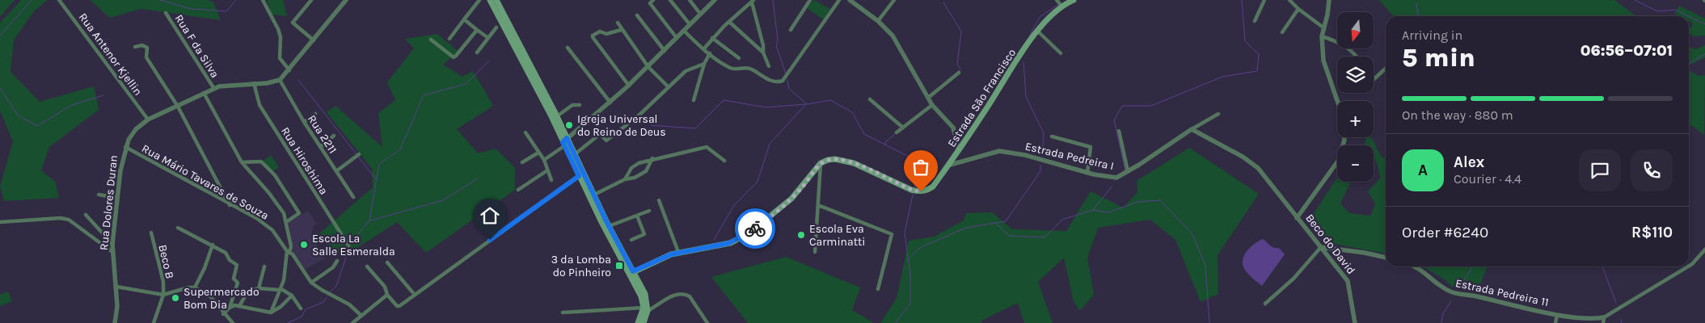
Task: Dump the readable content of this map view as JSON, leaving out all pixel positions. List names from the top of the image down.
{
  "streets": {
    "main road": ["Estrada São Francisco"],
    "street": [
      "Rua F da Silva",
      "Rua Antenor Kjellin",
      "Rua 2211",
      "Estrada Pedreira I",
      "Rua Hiroshima",
      "Rua Mário Tavares de Souza",
      "Rua Dolores Duran",
      "Beco do David",
      "Beco B",
      "Estrada Pedreira 11"
    ]
  },
  "crossings": [
    ["Rua F da Silva", "Rua Dolores Duran"],
    ["Rua Antenor Kjellin", "Rua Dolores Duran"],
    ["Estrada São Francisco", "Estrada Pedreira I"],
    ["Rua 2211", "Rua Dolores Duran"],
    ["Rua Hiroshima", "Rua Dolores Duran"],
    ["Rua Mário Tavares de Souza", "Rua Dolores Duran"]
  ],
  "places": {
    "other": [
      "Igreja Universal do Reino de Deus",
      "Escola Eva Carminatti",
      "Escola La Salle Esmeralda",
      "Supermercado Bom Dia"
    ],
    "transit": ["3 da Lomba do Pinheiro"]
  },
  "north": "bottom",
  "page": {
    "map_buttons": ["+", "−"],
    "heading": ["5 min", "Arriving in", "06:56–07:01"],
    "panel": [
      "Alex",
      "Courier · 4.4",
      "Order #6240",
      "R$110"
    ],
    "bar": "On the way · 880 m",
    "round": "A"
  }
}
